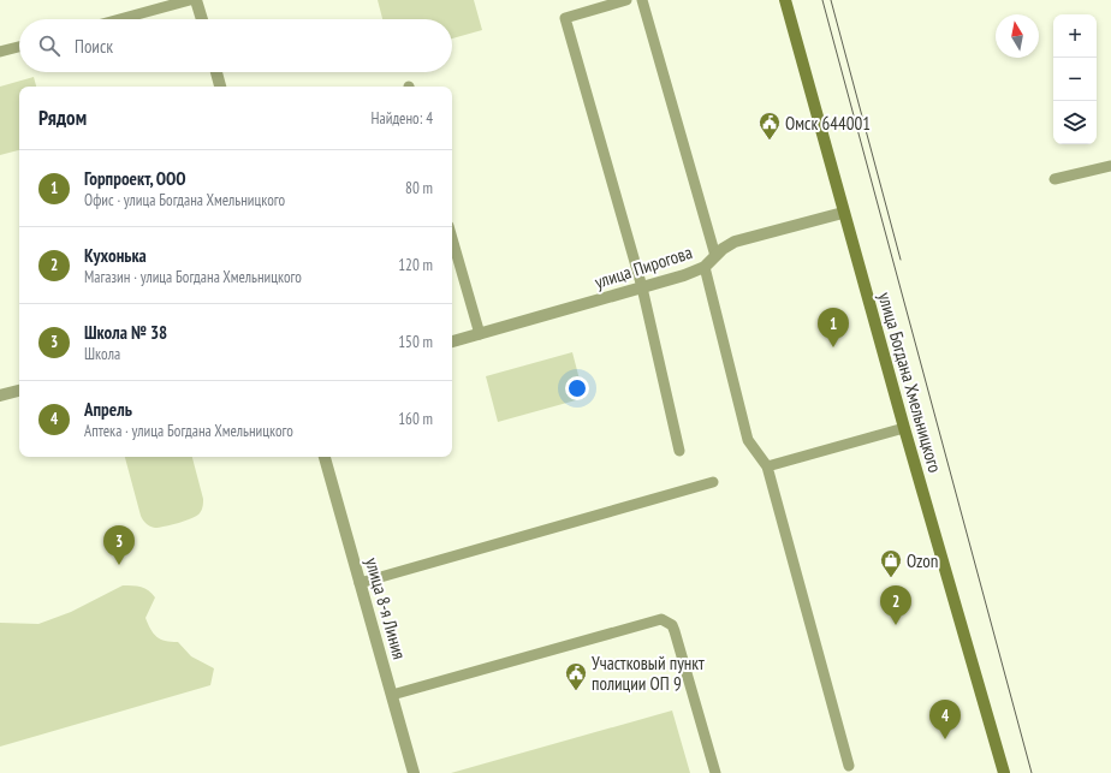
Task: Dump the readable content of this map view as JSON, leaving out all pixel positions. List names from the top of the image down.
{
  "streets": {
    "main road": ["улица Богдана Хмельницкого"],
    "street": ["улица Пирогова", "улица 8-я Линия"]
  },
  "crossings": [
    ["улица Пирогова", "улица Богдана Хмельницкого"]
  ],
  "places": {
    "public building": ["Омск 644001", "Участковый пункт полиции ОП 9"],
    "shop": ["Ozon"]
  },
  "north": "top",
  "page": {
    "map_buttons": ["+", "−"],
    "search": "Поиск",
    "heading": ["Рядом", "Найдено: 4"],
    "list": [
      {
        "mark": "1",
        "name": "Горпроект, ООО",
        "note": "Офис · улица Богдана Хмельницкого",
        "value": "80 m"
      },
      {
        "mark": "2",
        "name": "Кухонька",
        "note": "Магазин · улица Богдана Хмельницкого",
        "value": "120 m"
      },
      {
        "mark": "3",
        "name": "Школа № 38",
        "note": "Школа",
        "value": "150 m"
      },
      {
        "mark": "4",
        "name": "Апрель",
        "note": "Аптека · улица Богдана Хмельницкого",
        "value": "160 m"
      }
    ],
    "pins": [
      "1",
      "3",
      "2",
      "4"
    ]
  }
}
